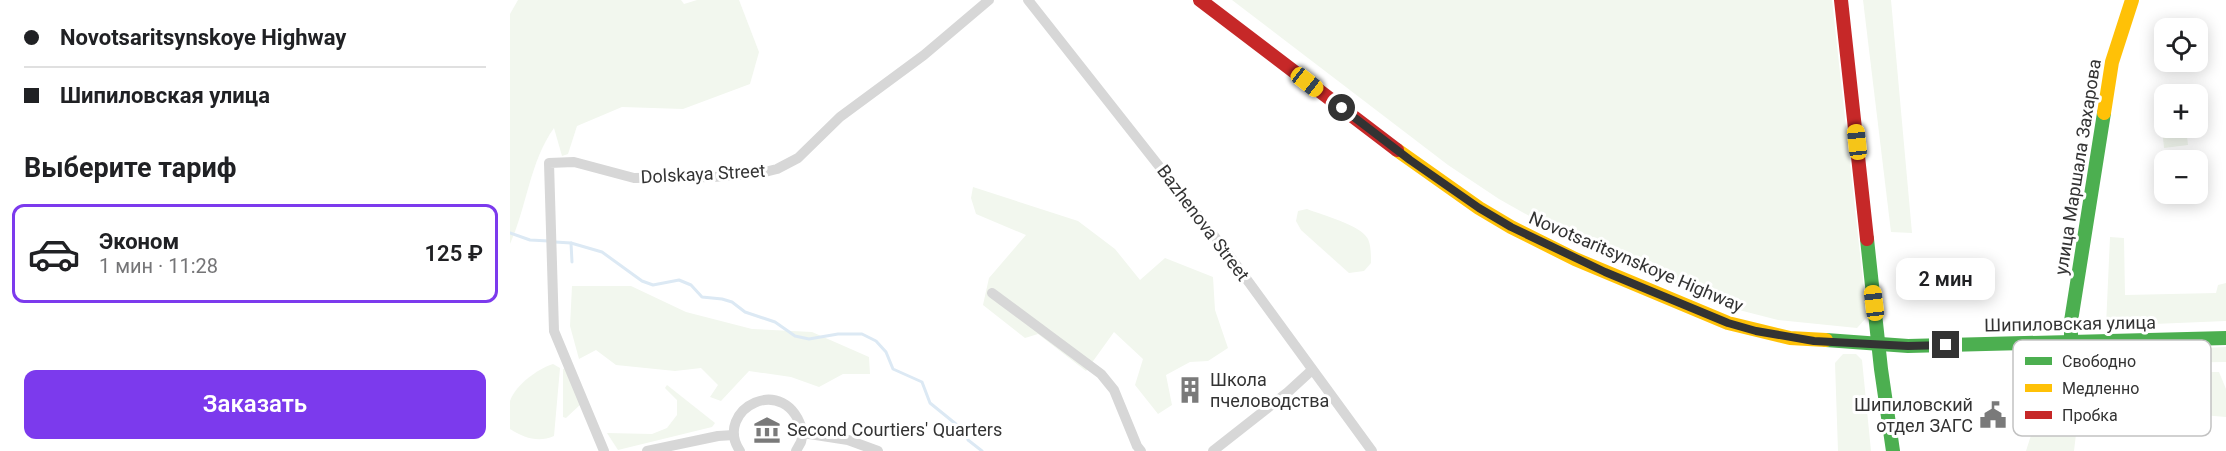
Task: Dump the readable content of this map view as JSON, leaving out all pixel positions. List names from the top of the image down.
{
  "streets": {
    "main road": ["улица Маршала Захарова", "Novotsaritsynskoye Highway", "Шипиловская улица"],
    "street": ["Dolskaya Street", "Bazhenova Street"]
  },
  "crossings": [
    ["Novotsaritsynskoye Highway", "Шипиловская улица"]
  ],
  "places": {
    "building": ["Школа пчеловодства"],
    "public building": ["Шипиловский отдел ЗАГС"],
    "museum": ["Second Courtiers' Quarters"]
  },
  "legend": ["Свободно", "Медленно", "Пробка"],
  "page": {
    "banner": ["Novotsaritsynskoye Highway", "Шипиловская улица"],
    "map_buttons": ["+", "−"],
    "heading": "Выберите тариф",
    "list": [
      {
        "name": "Эконом",
        "note": "1 мин · 11:28",
        "value": "125 ₽"
      }
    ],
    "bubble": "2 мин",
    "buttons": "Заказать"
  }
}
